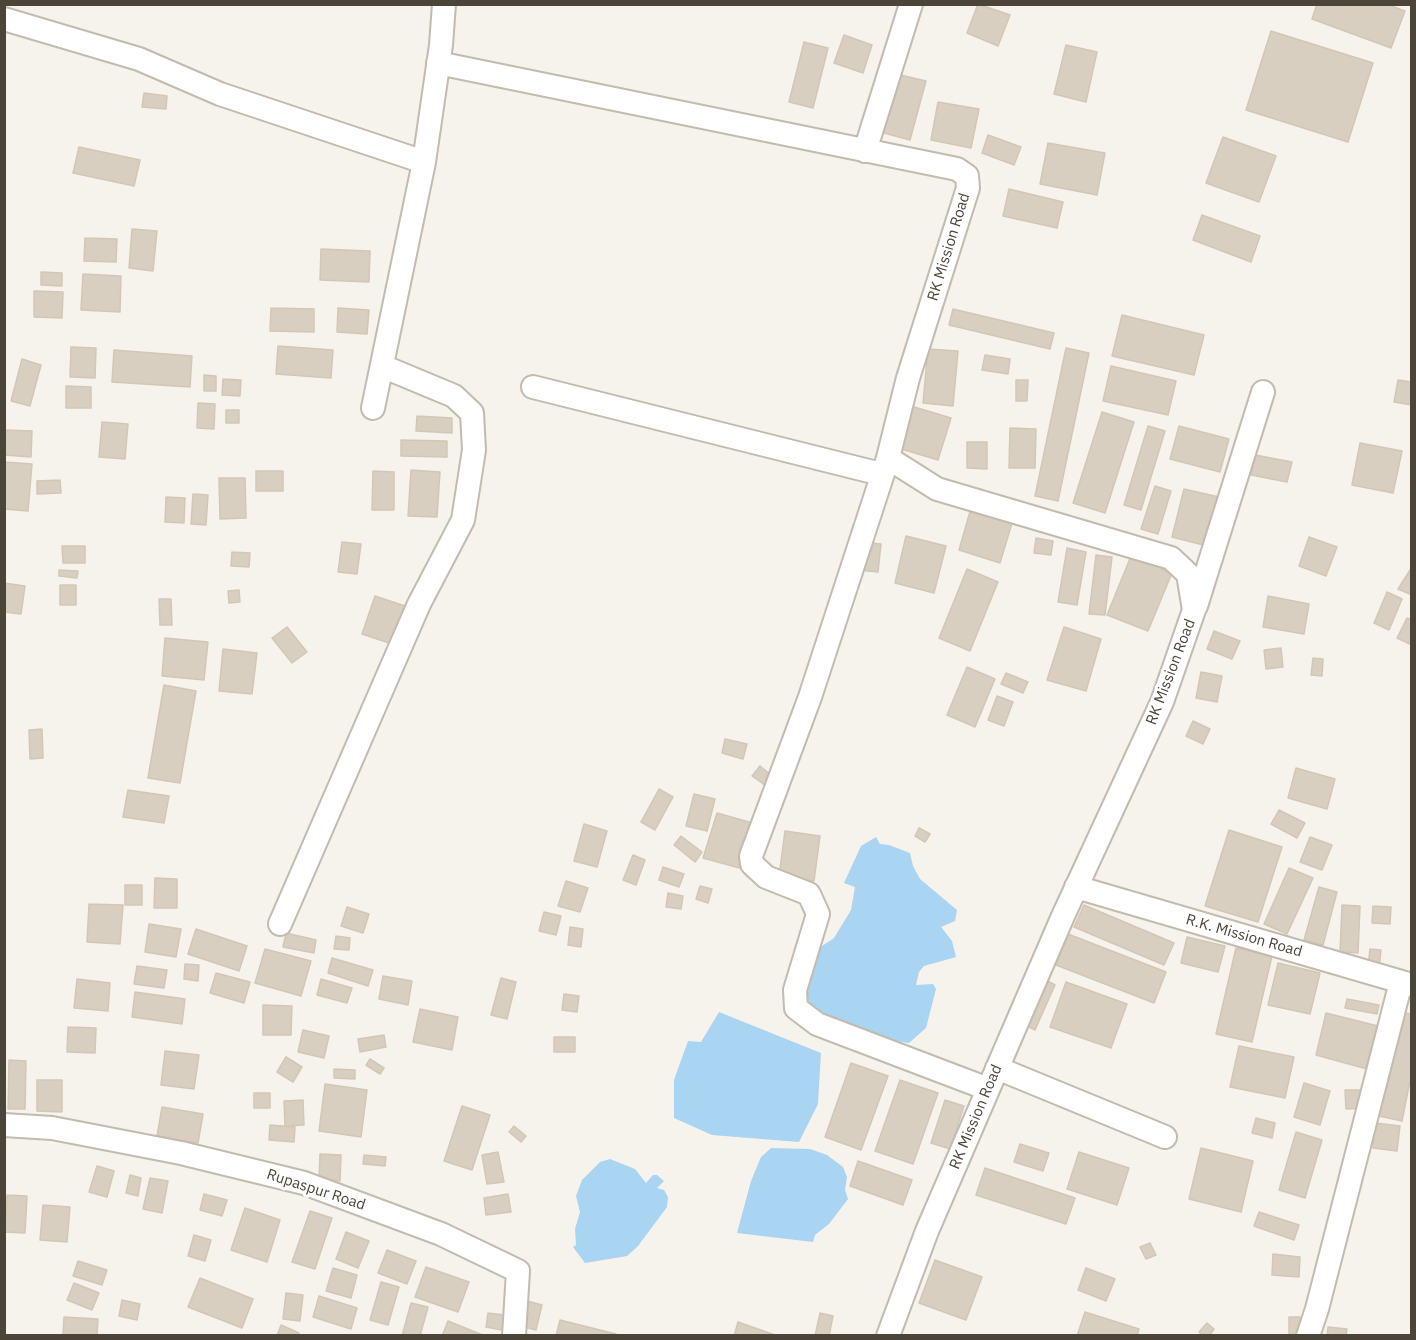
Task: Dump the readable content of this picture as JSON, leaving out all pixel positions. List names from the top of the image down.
{
  "streets": {
    "street": ["RK Mission Road", "R.K. Mission Road", "Rupaspur Road"]
  },
  "crossings": [
    ["RK Mission Road", "R.K. Mission Road"]
  ]
}
